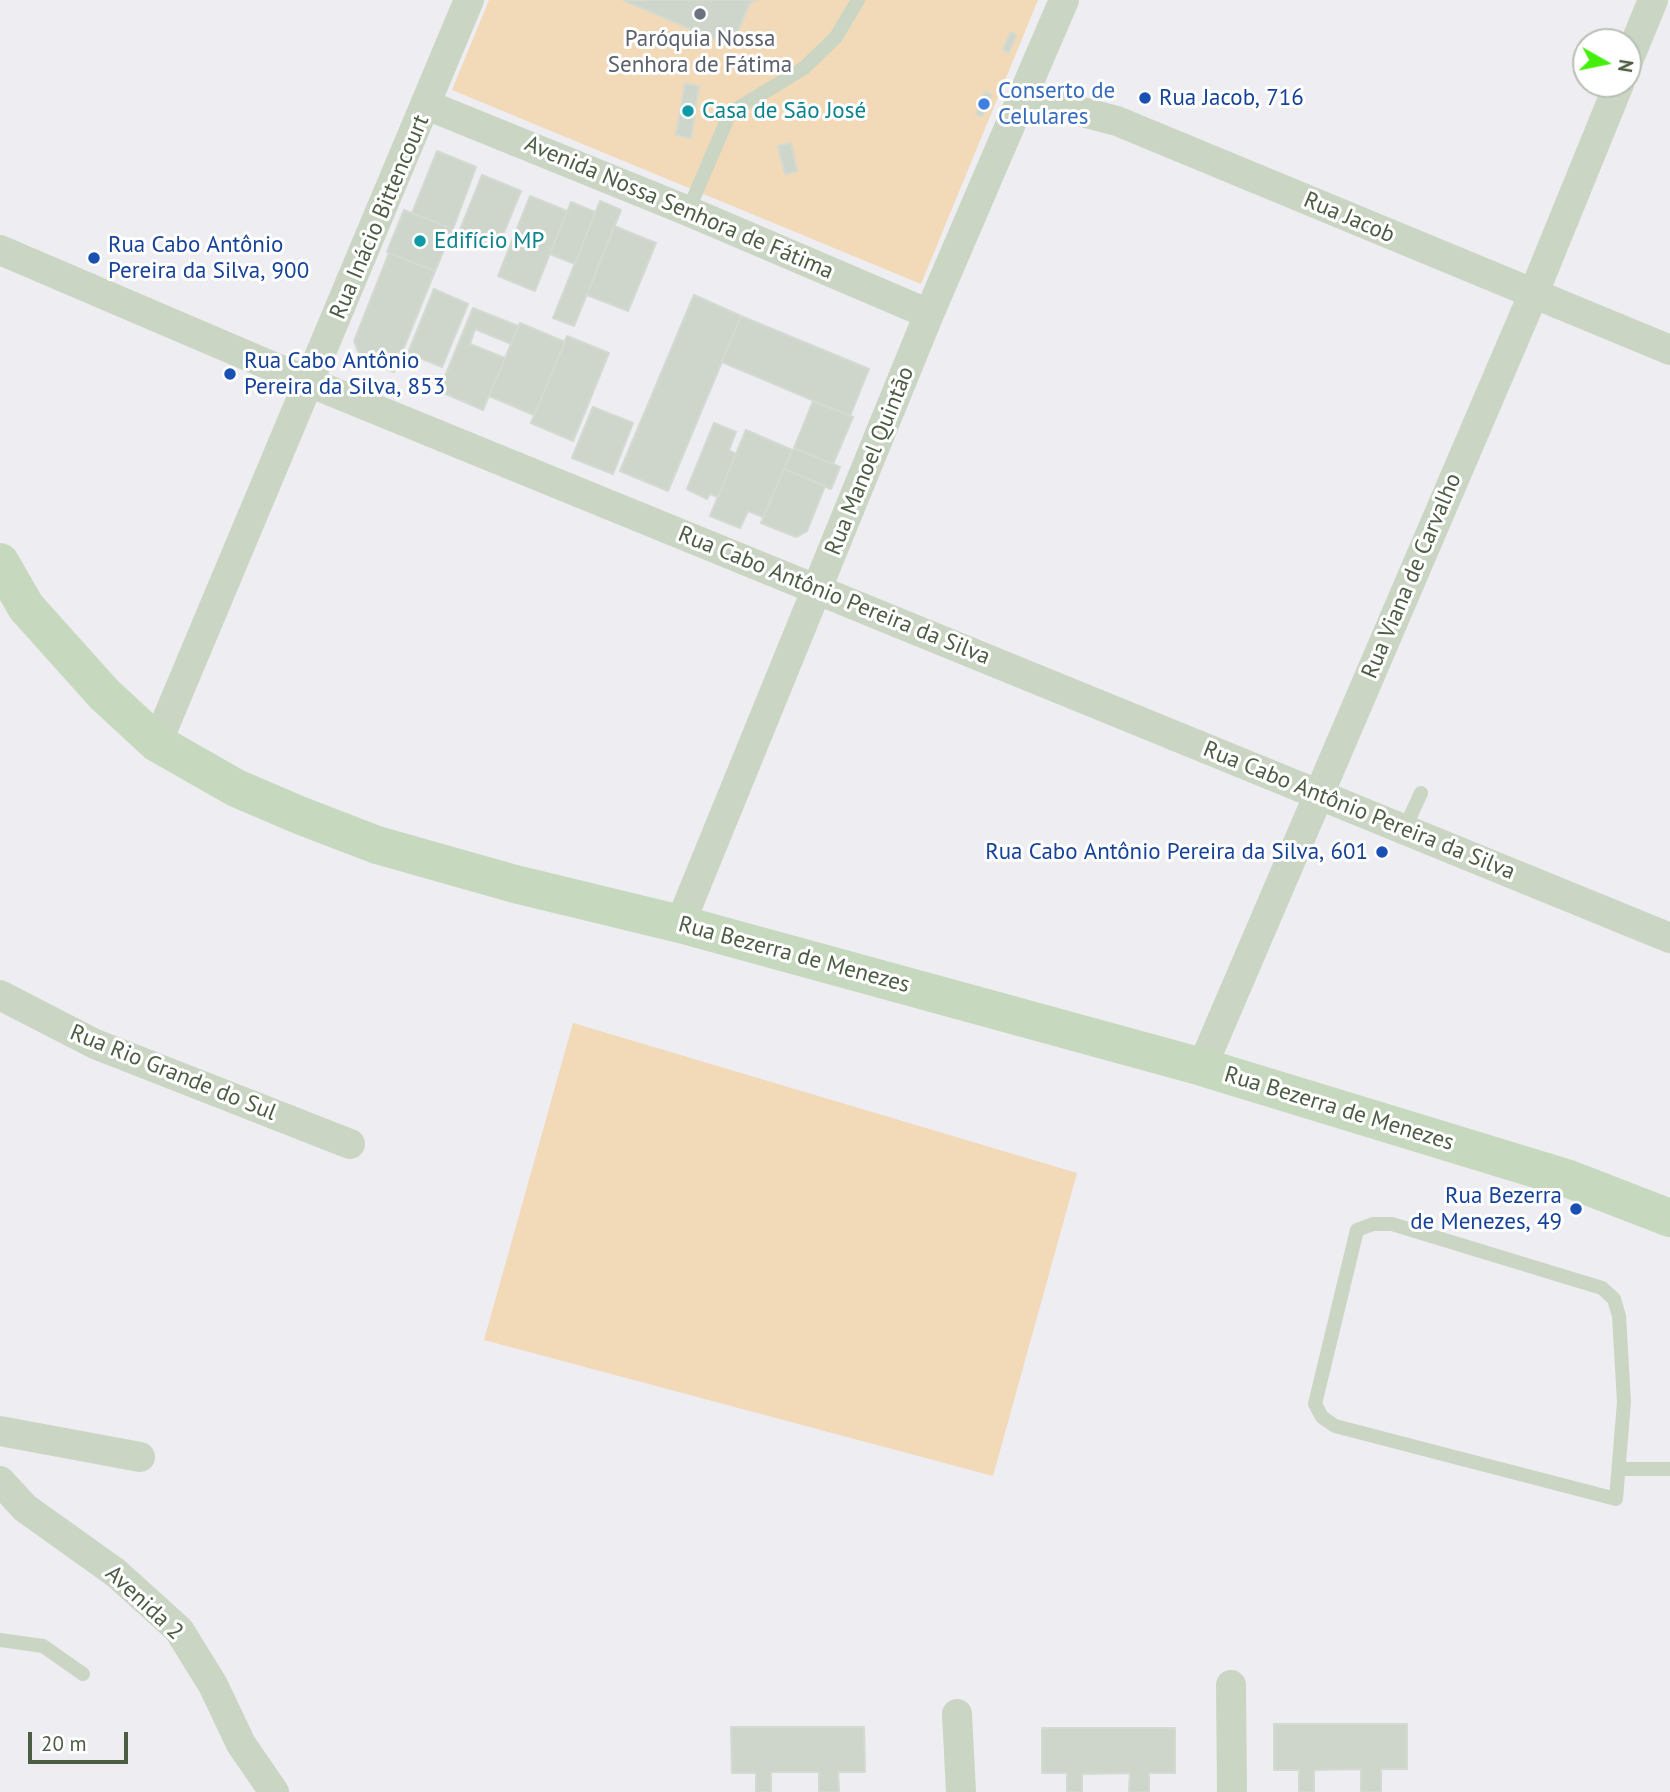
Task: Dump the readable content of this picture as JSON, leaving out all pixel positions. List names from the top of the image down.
{
  "streets": {
    "street": [
      "Avenida Nossa Senhora de Fátima",
      "Rua Inácio Bittencourt",
      "Rua Jacob",
      "Rua Manoel Quintão",
      "Rua Viana de Carvalho",
      "Rua Cabo Antônio Pereira da Silva",
      "Rua Bezerra de Menezes",
      "Rua Rio Grande do Sul",
      "Avenida 2"
    ]
  },
  "crossings": [
    ["Avenida Nossa Senhora de Fátima", "Rua Inácio Bittencourt"],
    ["Avenida Nossa Senhora de Fátima", "Rua Manoel Quintão"],
    ["Rua Inácio Bittencourt", "Rua Cabo Antônio Pereira da Silva"],
    ["Rua Inácio Bittencourt", "Rua Bezerra de Menezes"],
    ["Rua Jacob", "Rua Manoel Quintão"],
    ["Rua Jacob", "Rua Viana de Carvalho"],
    ["Rua Manoel Quintão", "Rua Cabo Antônio Pereira da Silva"],
    ["Rua Manoel Quintão", "Rua Bezerra de Menezes"],
    ["Rua Viana de Carvalho", "Rua Cabo Antônio Pereira da Silva"],
    ["Rua Viana de Carvalho", "Rua Bezerra de Menezes"]
  ],
  "places": [
    "Paróquia Nossa Senhora de Fátima",
    "Rua Jacob, 716",
    "Conserto de Celulares",
    "Casa de São José",
    "Edifício MP",
    "Rua Cabo Antônio Pereira da Silva, 900",
    "Rua Cabo Antônio Pereira da Silva, 853",
    "Rua Cabo Antônio Pereira da Silva, 601",
    "Rua Bezerra de Menezes, 49"
  ],
  "scale_bar": "20 m",
  "north": "right"
}
